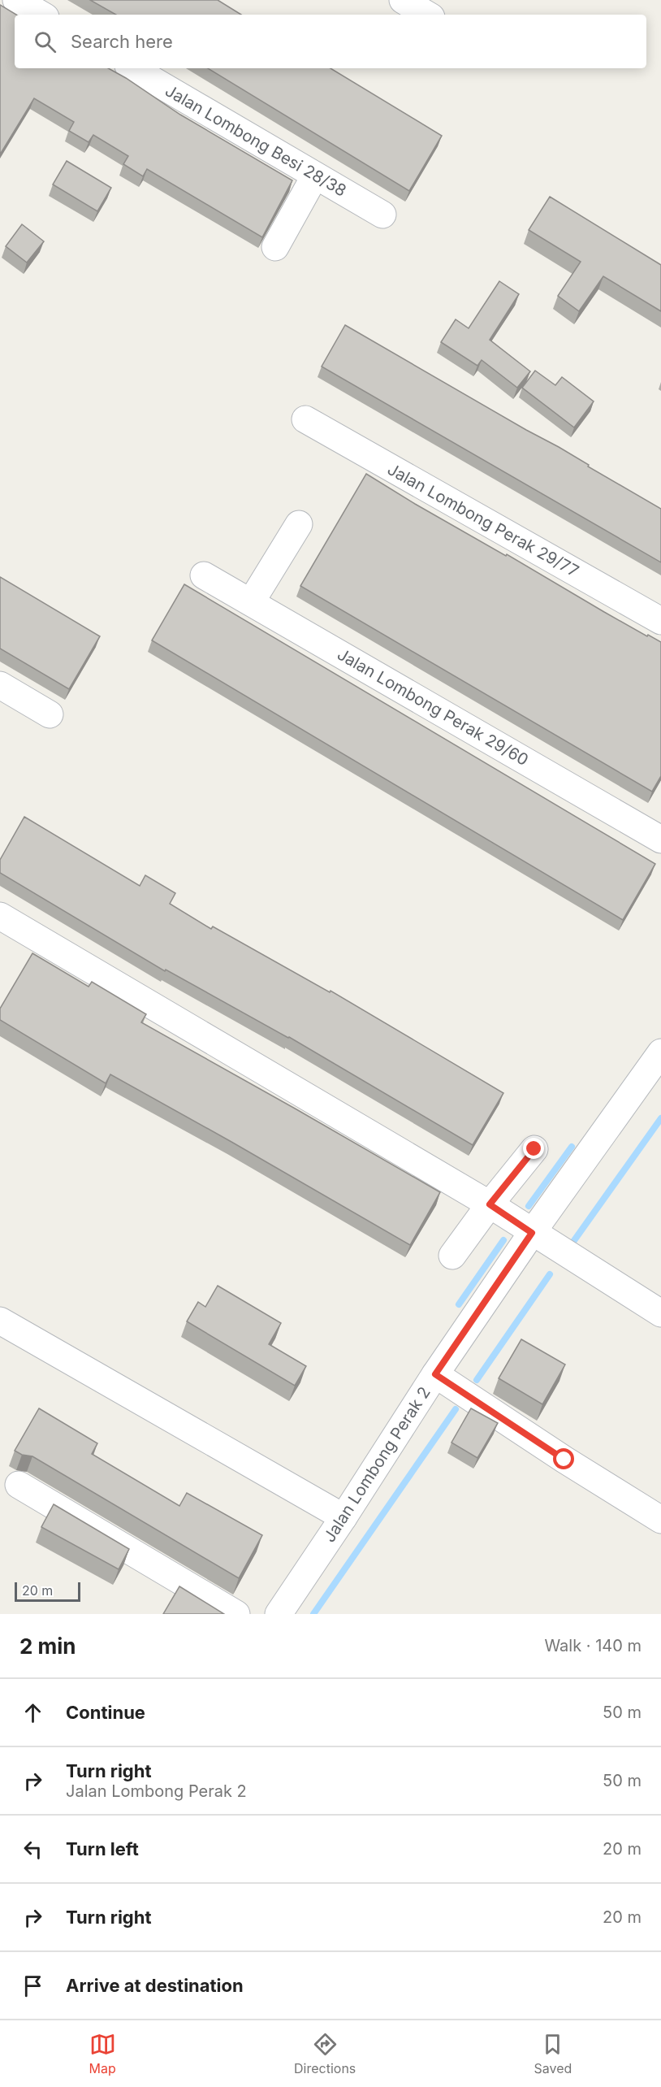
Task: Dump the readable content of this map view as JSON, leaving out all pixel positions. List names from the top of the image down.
{
  "streets": {
    "street": [
      "Jalan Lombong Besi 28/38",
      "Jalan Lombong Perak 29/77",
      "Jalan Lombong Perak 29/60",
      "Jalan Lombong Perak 2"
    ]
  },
  "scale_bar": "20 m",
  "page": {
    "search": "Search here",
    "scale": "20 m",
    "heading": ["2 min", "Walk · 140 m"],
    "list": [
      ["Continue", "50 m"],
      ["Turn right", "Jalan Lombong Perak 2", "50 m"],
      ["Turn left", "20 m"],
      ["Turn right", "20 m"],
      "Arrive at destination"
    ],
    "nav": ["Map", "Directions", "Saved"]
  }
}
